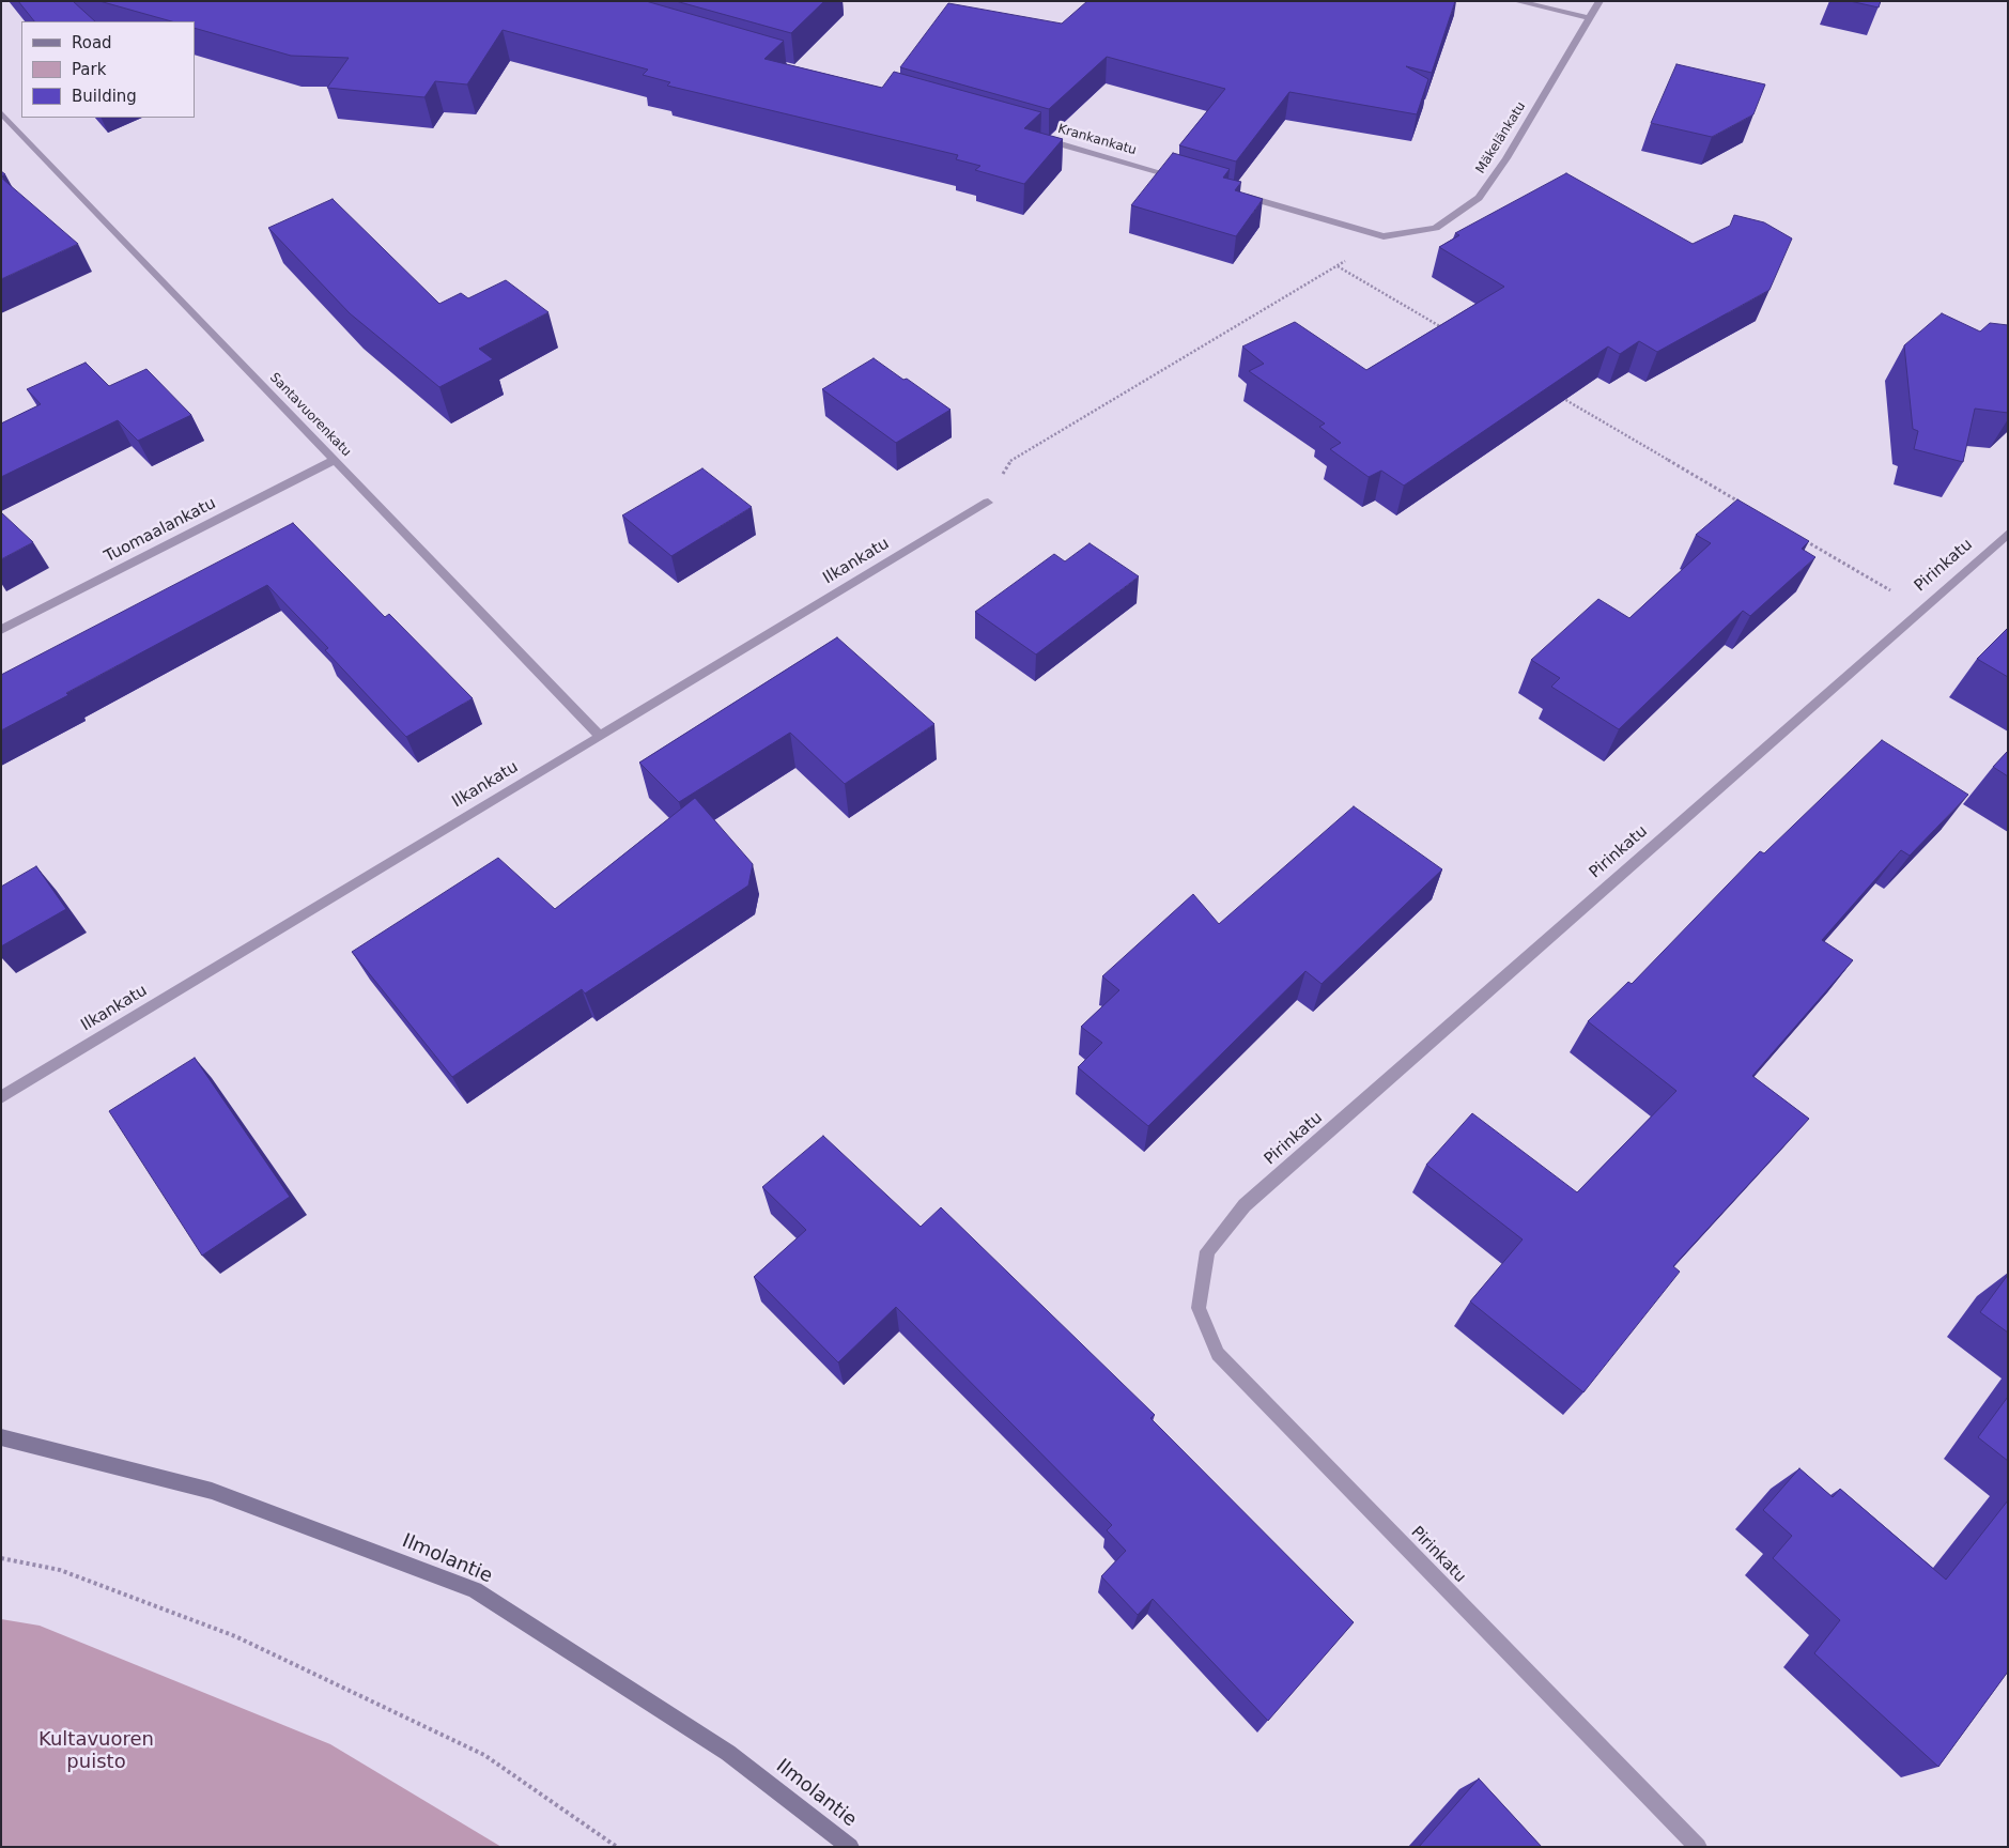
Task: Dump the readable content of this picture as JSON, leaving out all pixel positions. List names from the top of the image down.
{
  "streets": {
    "street": [
      "Mäkelänkatu",
      "Krankankatu",
      "Santavuorenkatu",
      "Tuomaalankatu",
      "Ilkankatu",
      "Pirinkatu",
      "Ilmolantie"
    ]
  },
  "crossings": [
    ["Santavuorenkatu", "Tuomaalankatu"],
    ["Santavuorenkatu", "Ilkankatu"]
  ],
  "parks": ["Kultavuoren puisto"],
  "legend": ["Road", "Park", "Building"]
}
